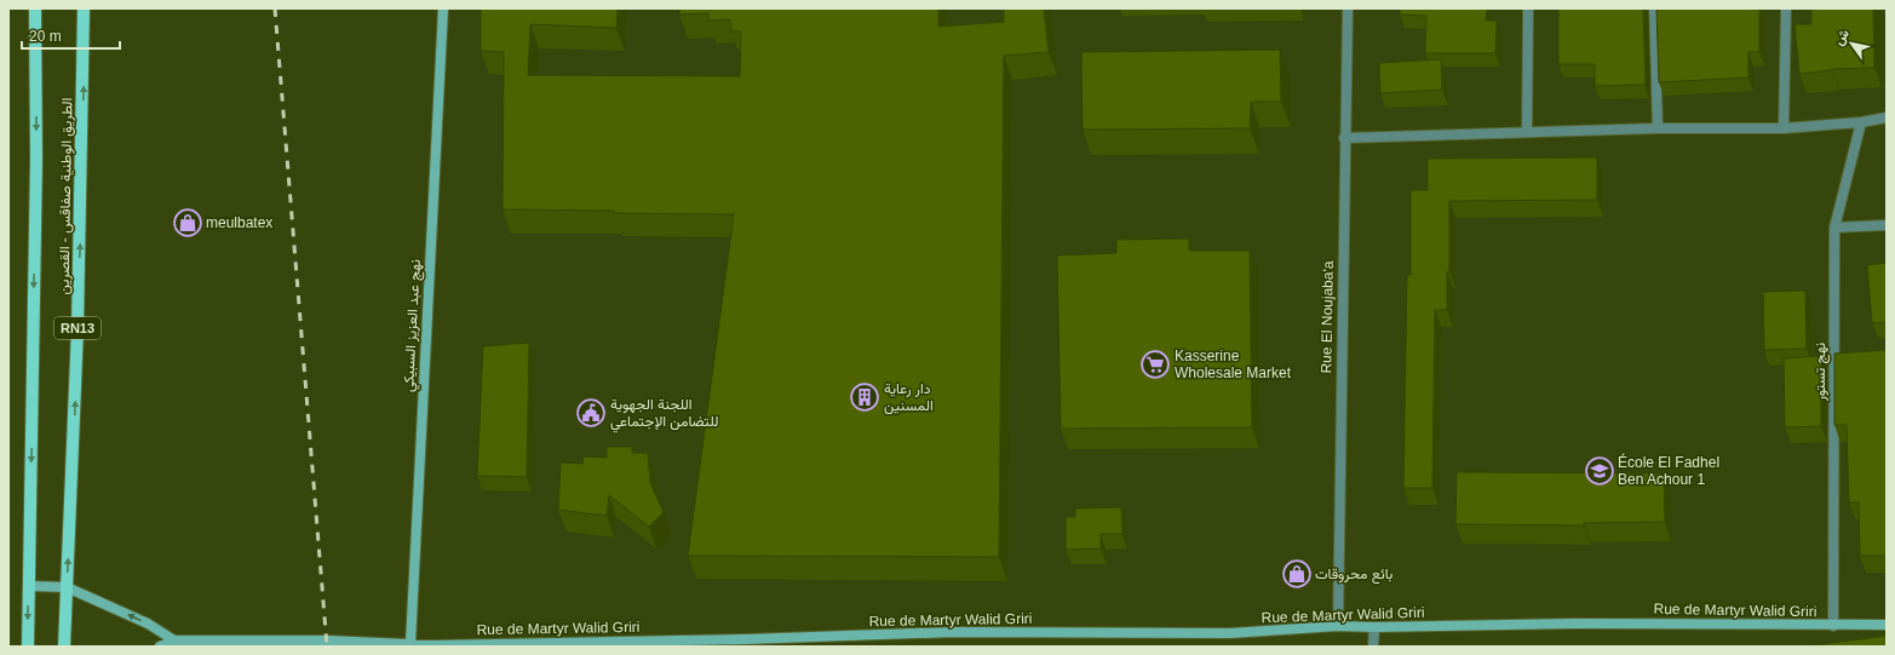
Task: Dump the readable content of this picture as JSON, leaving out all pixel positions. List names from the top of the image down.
{
  "streets": {
    "main road": ["الطريق الوطنية صفاقس - القصرين", "RN13"],
    "street": [
      "Rue El Noujaba'a",
      "نهج عبد العزيز السبيكي",
      "نهج تستور",
      "Rue de Martyr Walid Griri"
    ]
  },
  "crossings": [
    ["Rue El Noujaba'a", "Rue de Martyr Walid Griri"],
    ["نهج عبد العزيز السبيكي", "Rue de Martyr Walid Griri"],
    ["نهج تستور", "Rue de Martyr Walid Griri"]
  ],
  "places": {
    "shop": ["meulbatex", "بائع محروقات"],
    "supermarket": ["Kasserine Wholesale Market"],
    "building": ["دار رعاية المسنين"],
    "public building": ["اللجنة الجهوية للتضامن الإجتماعي"],
    "school or university": ["École El Fadhel Ben Achour 1"]
  },
  "scale_bar": "20 m",
  "north": "top left"
}
